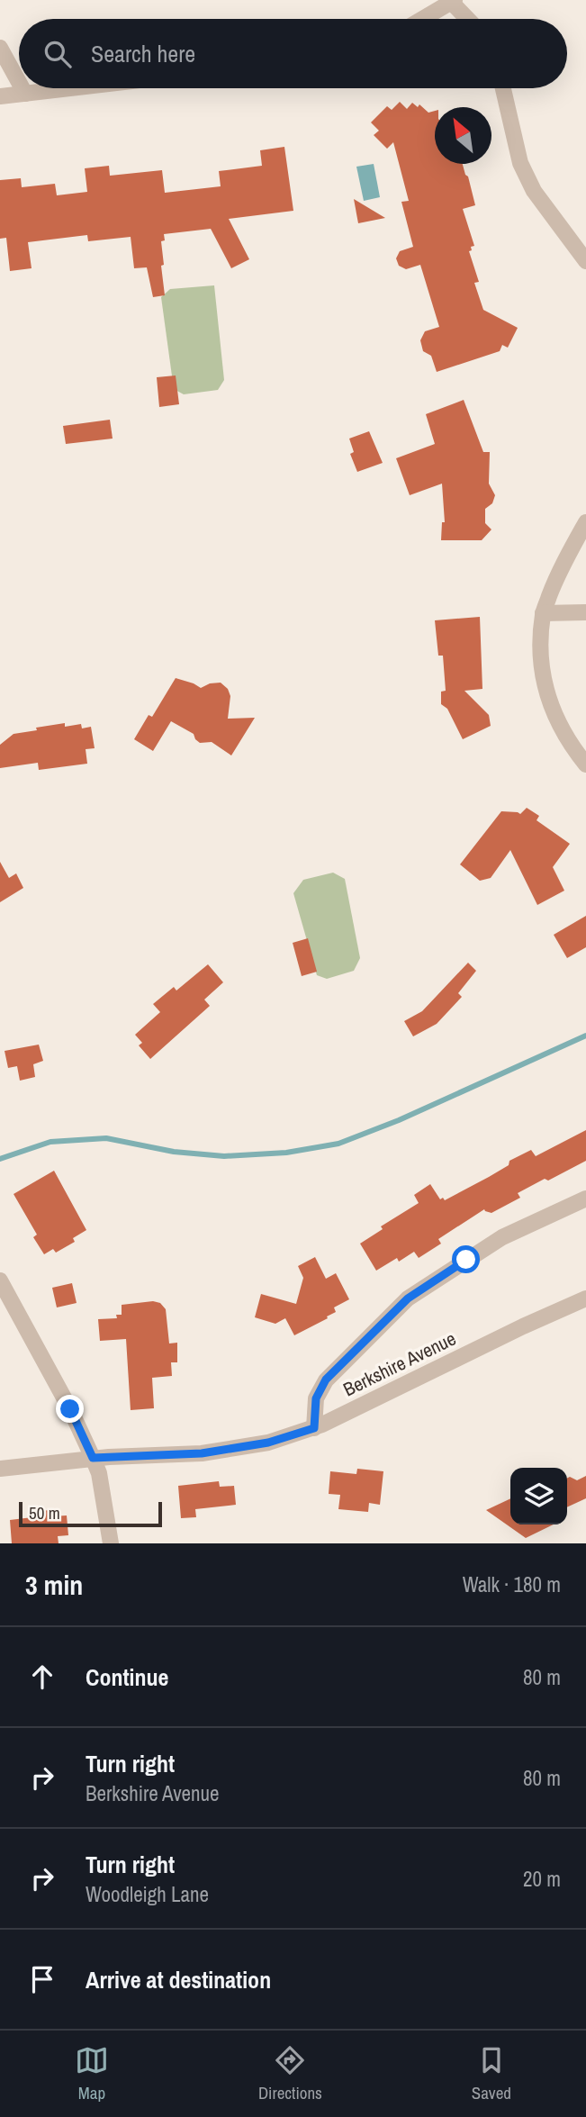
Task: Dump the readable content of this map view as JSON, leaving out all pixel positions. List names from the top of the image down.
{
  "streets": {
    "street": ["Berkshire Avenue"]
  },
  "scale_bar": "50 m",
  "north": "top left",
  "page": {
    "search": "Search here",
    "scale": "50 m",
    "heading": ["3 min", "Walk · 180 m"],
    "list": [
      ["Continue", "80 m"],
      ["Turn right", "Berkshire Avenue", "80 m"],
      ["Turn right", "Woodleigh Lane", "20 m"],
      "Arrive at destination"
    ],
    "nav": ["Map", "Directions", "Saved"]
  }
}
